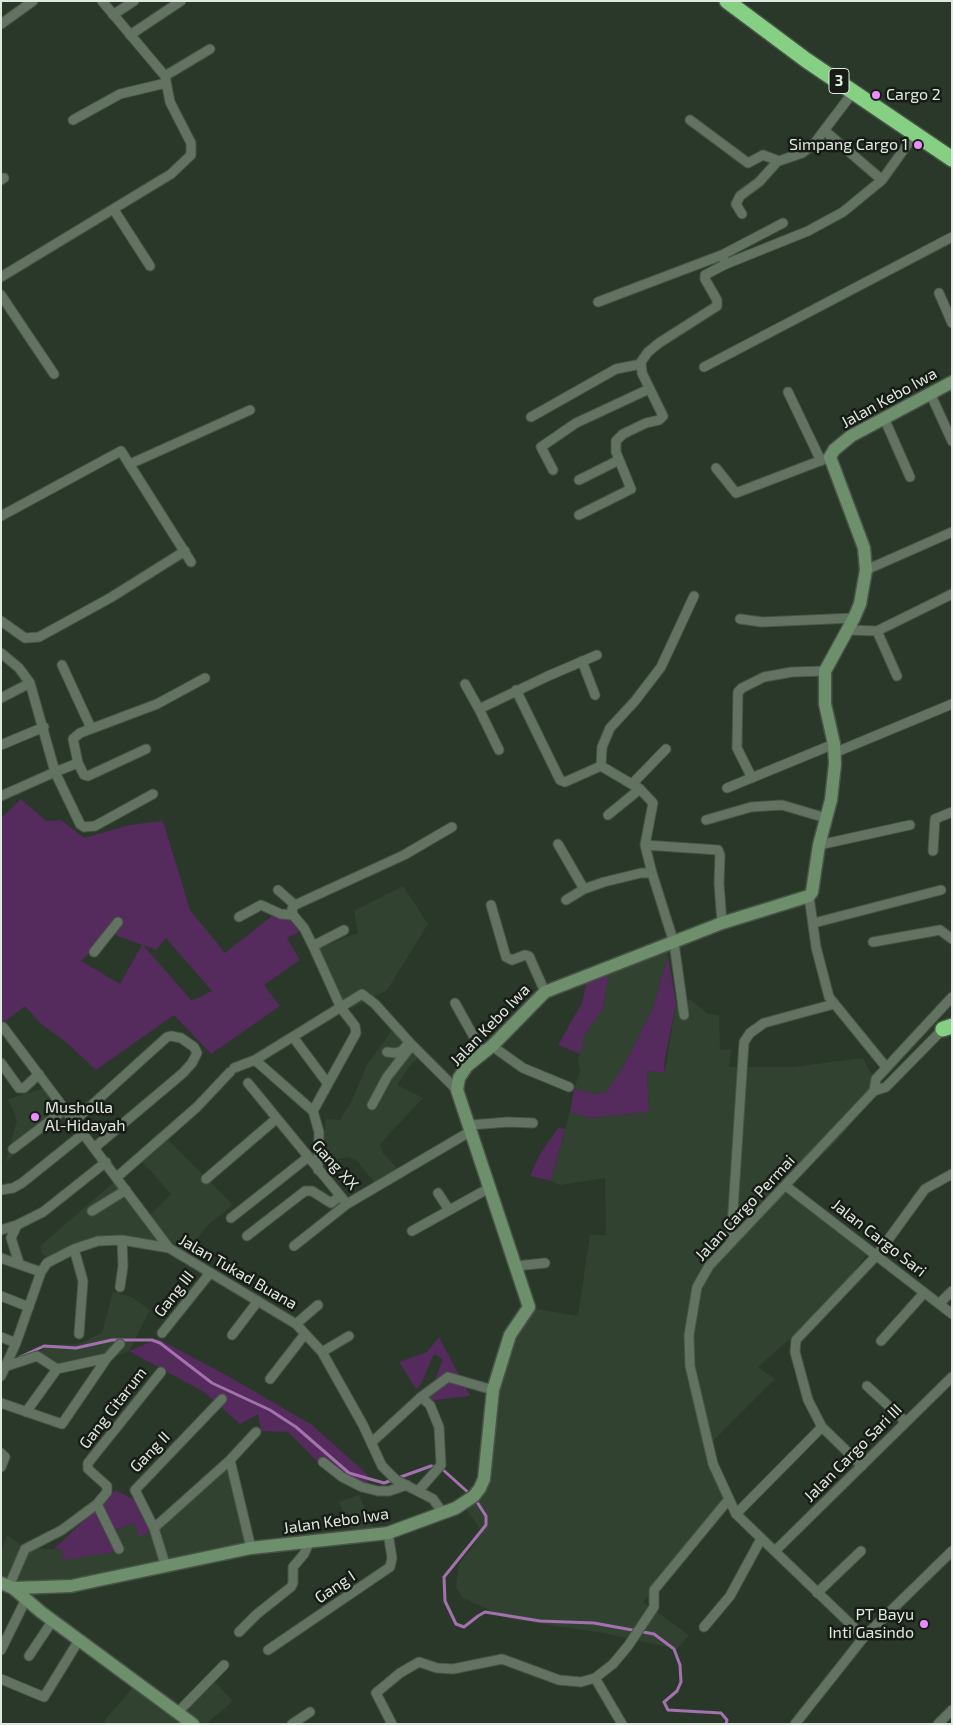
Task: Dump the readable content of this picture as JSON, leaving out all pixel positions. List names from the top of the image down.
{
  "streets": {
    "highway": ["3"],
    "street": [
      "Jalan Kebo Iwa",
      "Gang XX",
      "Jalan Cargo Permai",
      "Jalan Cargo Sari",
      "Jalan Tukad Buana",
      "Gang III",
      "Gang Citarum",
      "Gang II",
      "Jalan Cargo Sari III",
      "Gang I"
    ]
  },
  "crossings": [
    ["Jalan Kebo Iwa", "Gang XX"],
    ["Jalan Kebo Iwa", "Jalan Tukad Buana"],
    ["Jalan Kebo Iwa", "Gang II"],
    ["Jalan Kebo Iwa", "Gang I"],
    ["Jalan Cargo Permai", "Jalan Cargo Sari"],
    ["Jalan Cargo Permai", "Jalan Cargo Sari III"],
    ["Jalan Tukad Buana", "Gang III"]
  ],
  "places": [
    "Cargo 2",
    "Simpang Cargo 1",
    "Musholla Al-Hidayah",
    "PT Bayu Inti Gasindo"
  ]
}
